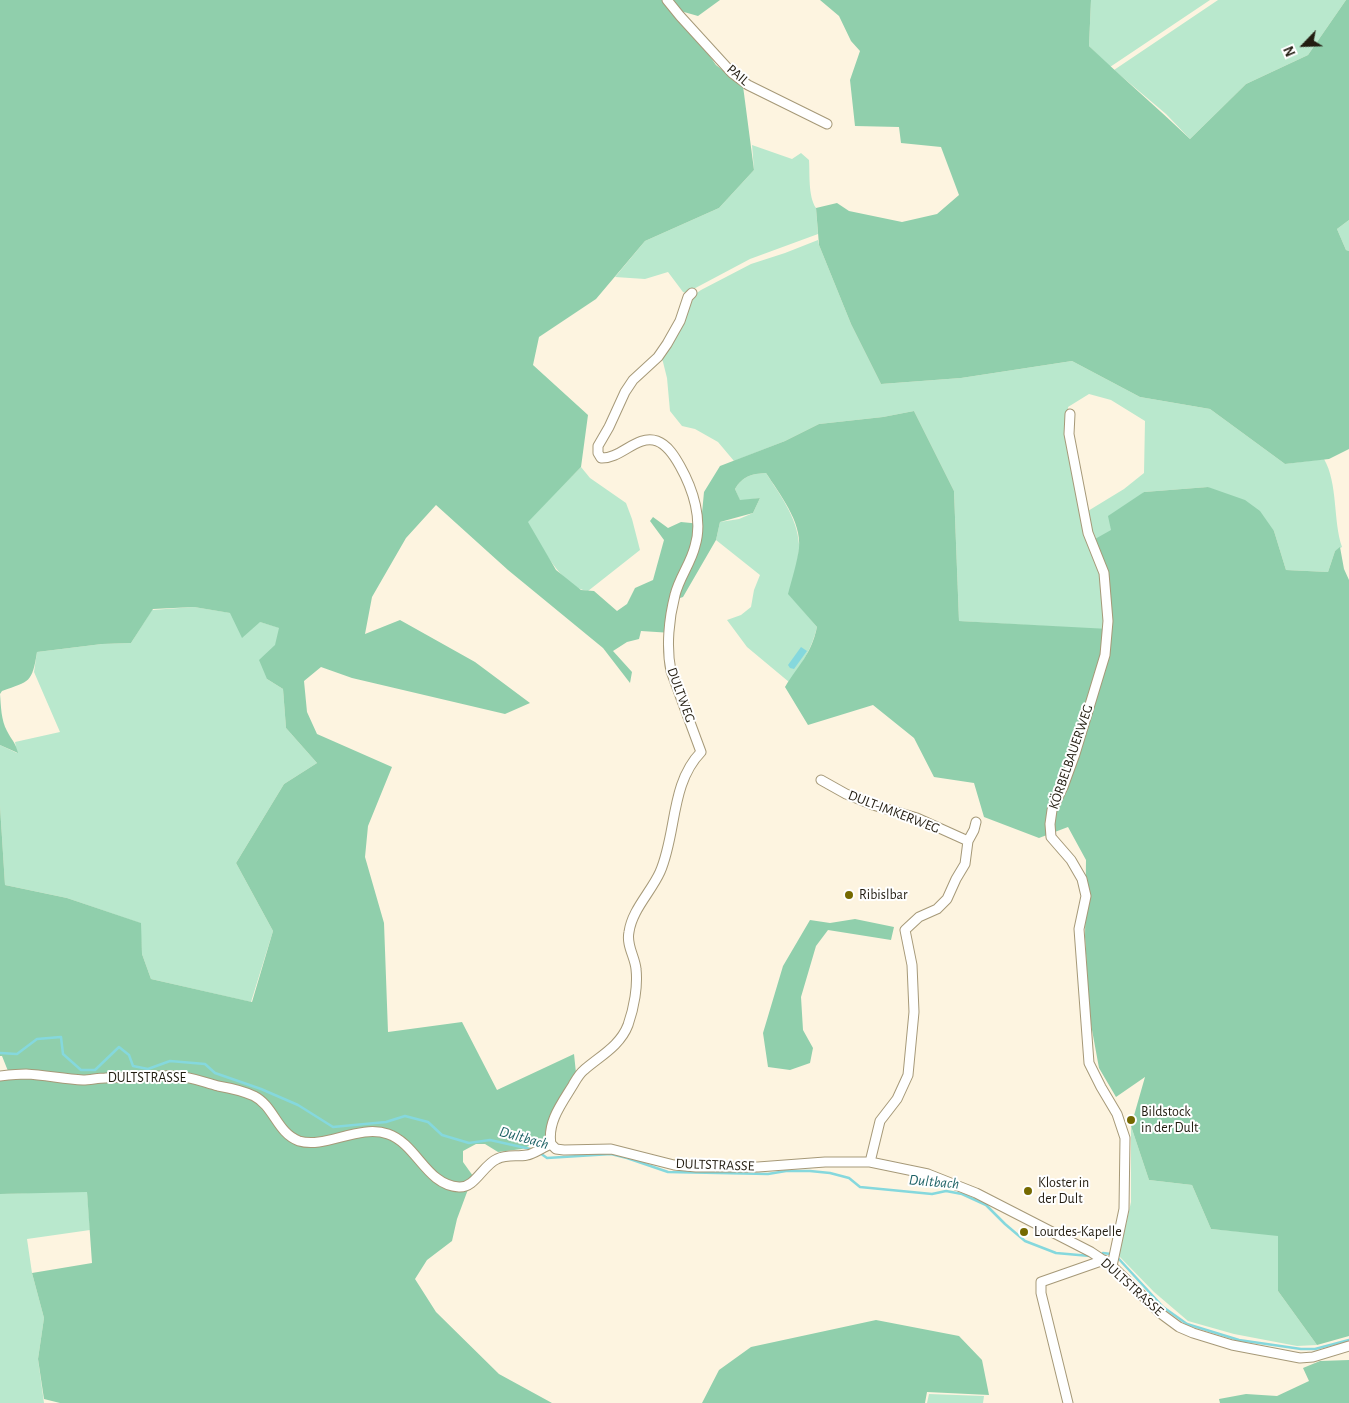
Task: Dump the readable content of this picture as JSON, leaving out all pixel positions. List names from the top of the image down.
{
  "streets": {
    "street": [
      "PAIL",
      "DULTWEG",
      "KÖRBELBAUERWEG",
      "DULT-IMKERWEG",
      "DULTSTRASSE"
    ]
  },
  "crossings": [
    ["DULTWEG", "DULTSTRASSE"],
    ["KÖRBELBAUERWEG", "DULTSTRASSE"]
  ],
  "water": ["Dultbach"],
  "places": [
    "Ribislbar",
    "Bildstock in der Dult",
    "Kloster in der Dult",
    "Lourdes-Kapelle"
  ],
  "north": "bottom left"
}
